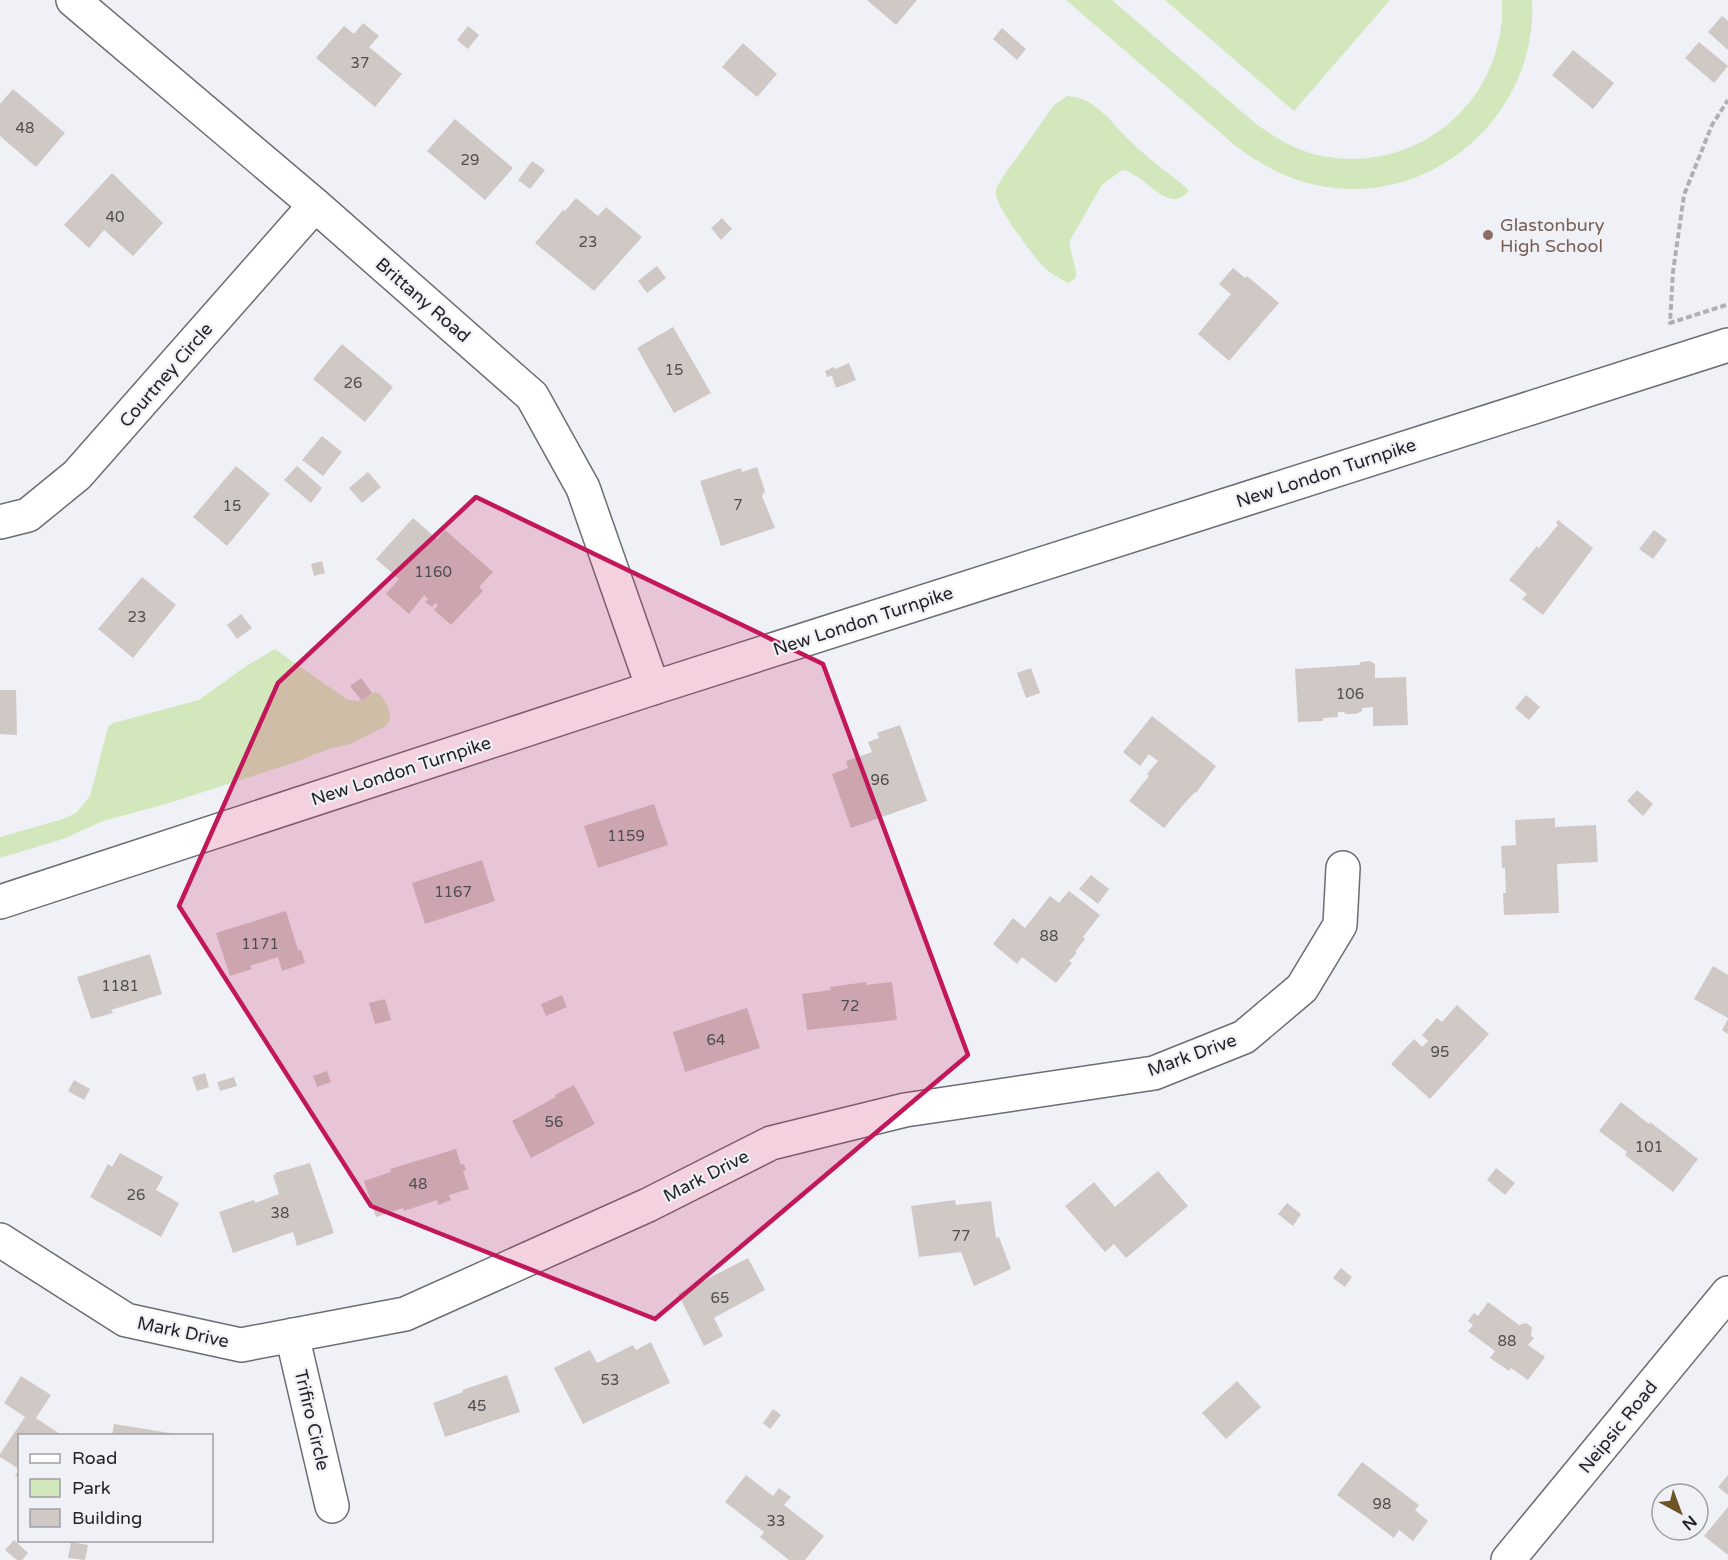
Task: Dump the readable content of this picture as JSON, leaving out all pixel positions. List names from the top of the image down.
{
  "streets": {
    "street": [
      "Brittany Road",
      "Courtney Circle",
      "New London Turnpike",
      "Mark Drive",
      "Trifiro Circle",
      "Neipsic Road"
    ]
  },
  "crossings": [
    ["Brittany Road", "Courtney Circle"],
    ["Brittany Road", "New London Turnpike"],
    ["Mark Drive", "Trifiro Circle"]
  ],
  "places": ["Glastonbury High School"],
  "house_numbers": [
    "37",
    "48",
    "29",
    "40",
    "23",
    "15",
    "26",
    "7",
    "15",
    "1160",
    "23",
    "106",
    "96",
    "1159",
    "1167",
    "88",
    "1171",
    "1181",
    "72",
    "64",
    "95",
    "56",
    "101",
    "48",
    "26",
    "38",
    "77",
    "65",
    "88",
    "53",
    "45",
    "98",
    "33"
  ],
  "legend": ["Road", "Park", "Building"],
  "north": "bottom right"
}
